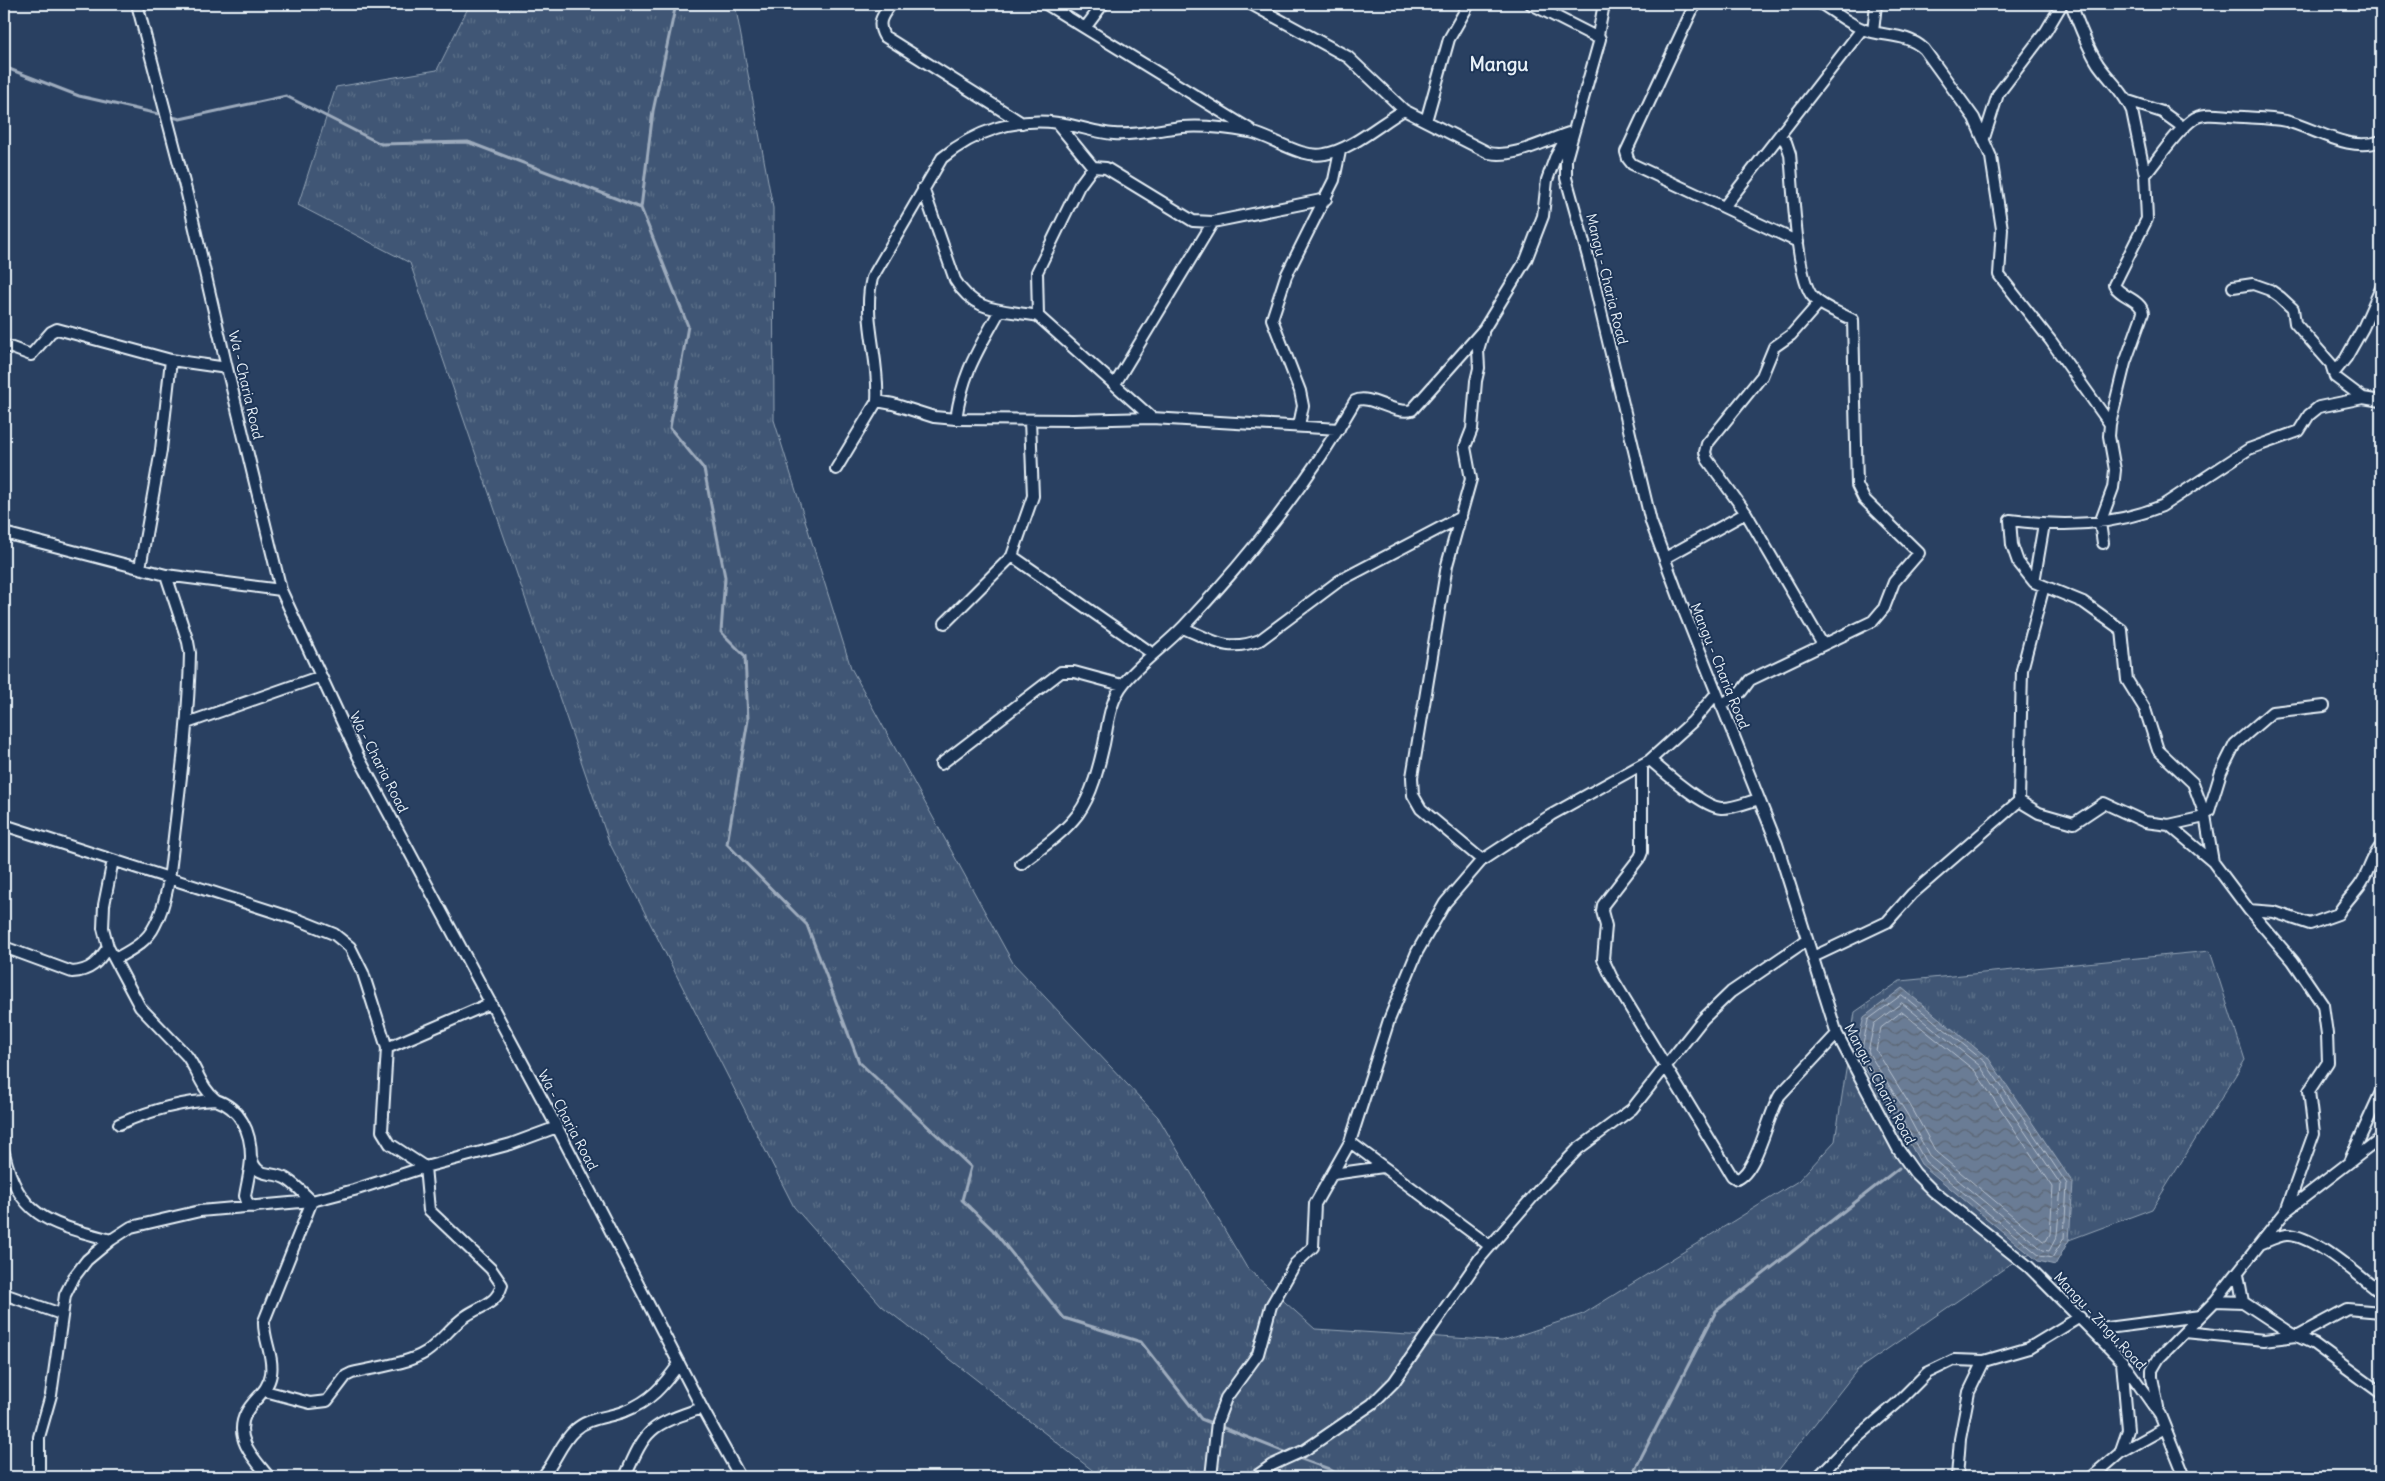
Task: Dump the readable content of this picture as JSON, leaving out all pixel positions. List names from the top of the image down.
{
  "streets": {
    "street": ["Mangu - Charia Road", "Wa - Charia Road", "Mangu - Zingu Road"]
  },
  "crossings": [
    ["Mangu - Charia Road", "Mangu - Zingu Road"]
  ],
  "districts": ["Mangu"]
}
